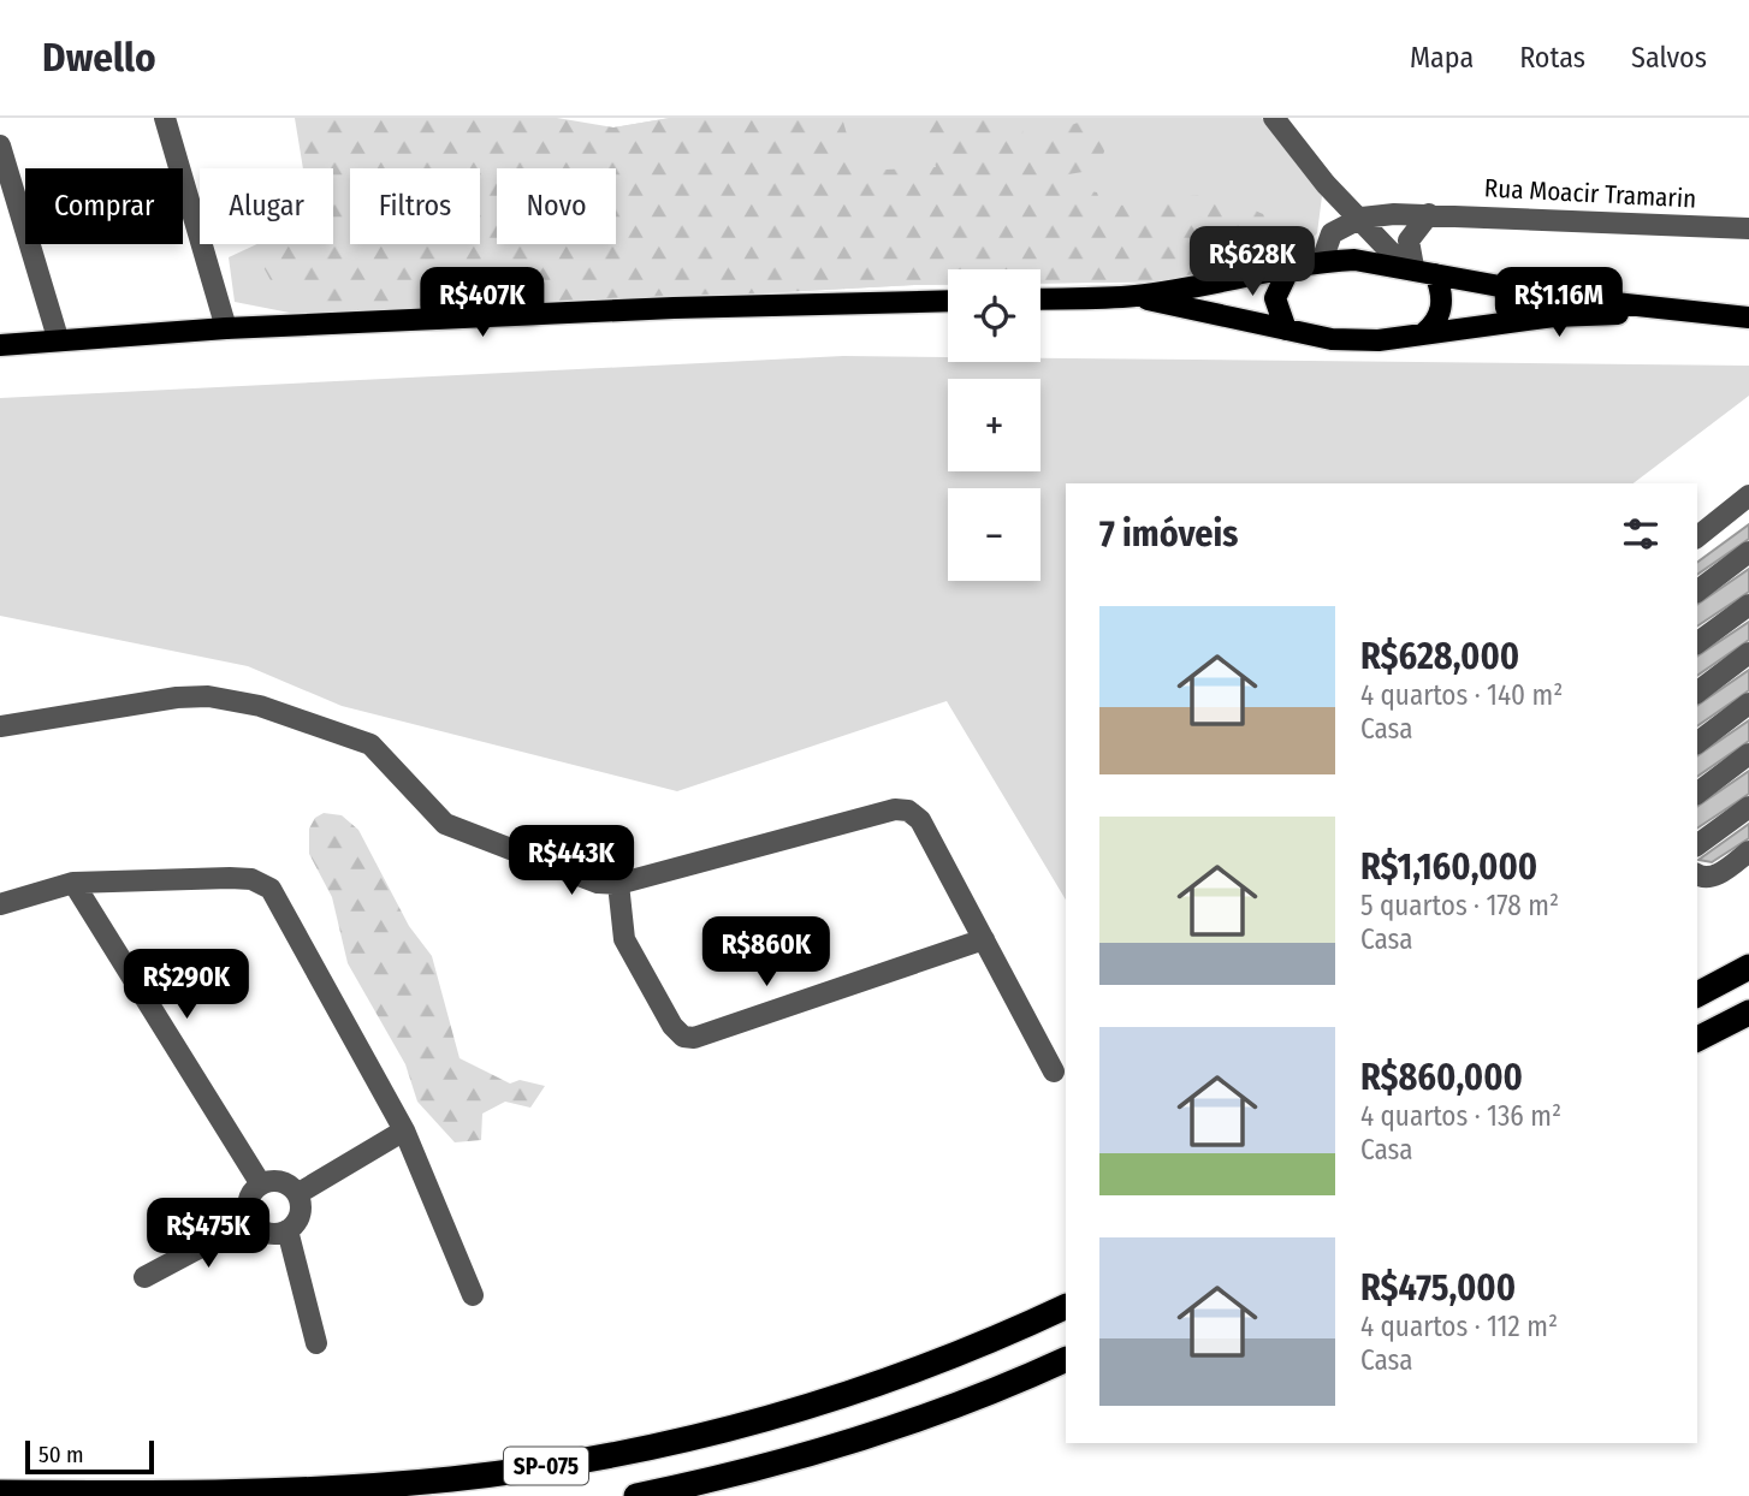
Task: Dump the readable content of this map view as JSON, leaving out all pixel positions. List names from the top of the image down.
{
  "streets": {
    "highway": ["SP-075"],
    "street": ["Rua Moacir Tramarin"]
  },
  "scale_bar": "50 m",
  "page": {
    "header": "Dwello",
    "nav": ["Mapa", "Rotas", "Salvos"],
    "chip": [
      "Comprar",
      "Alugar",
      "Filtros",
      "Novo"
    ],
    "price": [
      "R$628K",
      "R$407K",
      "R$1.16M",
      "R$443K",
      "R$860K",
      "R$290K",
      "R$475K"
    ],
    "map_buttons": ["+", "−"],
    "heading": "7 imóveis",
    "list": [
      {
        "name": "R$628,000",
        "note": "4 quartos · 140 m² · Casa"
      },
      {
        "name": "R$1,160,000",
        "note": "5 quartos · 178 m² · Casa"
      },
      {
        "name": "R$860,000",
        "note": "4 quartos · 136 m² · Casa"
      },
      {
        "name": "R$475,000",
        "note": "4 quartos · 112 m² · Casa"
      }
    ],
    "scale": "50 m"
  }
}
